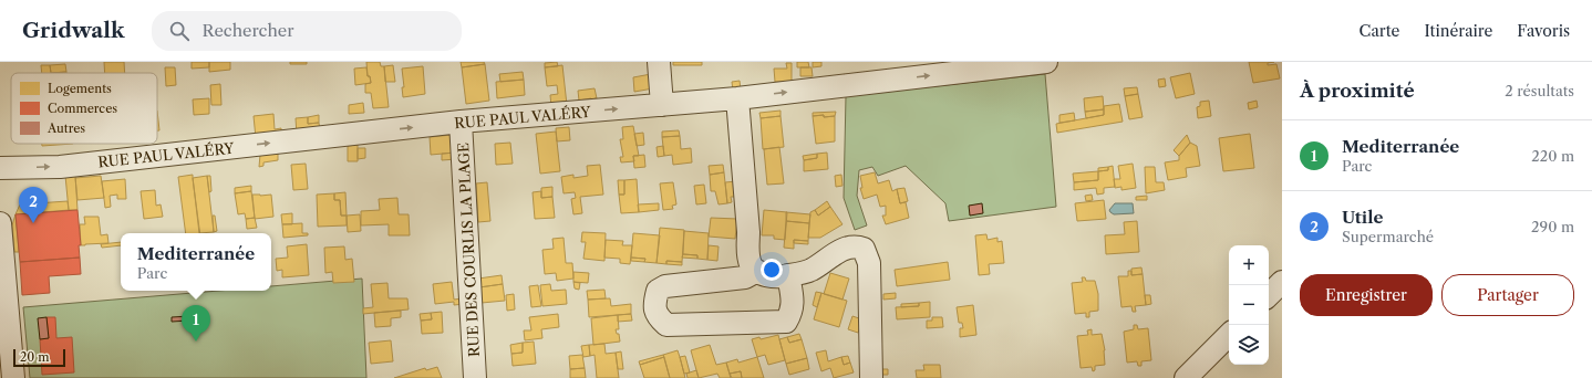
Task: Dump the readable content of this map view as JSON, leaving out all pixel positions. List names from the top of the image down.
{
  "streets": {
    "street": ["RUE PAUL VALÉRY", "RUE DES COURLIS LA PLAGE"]
  },
  "crossings": [
    ["RUE PAUL VALÉRY", "RUE DES COURLIS LA PLAGE"]
  ],
  "one_way": ["RUE PAUL VALÉRY"],
  "legend": ["Logements", "Commerces", "Autres"],
  "scale_bar": "20 m",
  "page": {
    "header": "Gridwalk",
    "search": "Rechercher",
    "nav": ["Carte", "Itinéraire", "Favoris"],
    "heading": ["À proximité", "2 résultats"],
    "list": [
      {
        "mark": "1",
        "name": "Mediterranée",
        "note": "Parc",
        "value": "220 m"
      },
      {
        "mark": "2",
        "name": "Utile",
        "note": "Supermarché",
        "value": "290 m"
      }
    ],
    "pins": ["2", "1"],
    "popup": ["Mediterranée", "Parc"],
    "map_buttons": ["+", "−"],
    "buttons": ["Enregistrer", "Partager"],
    "scale": "20 m"
  }
}
